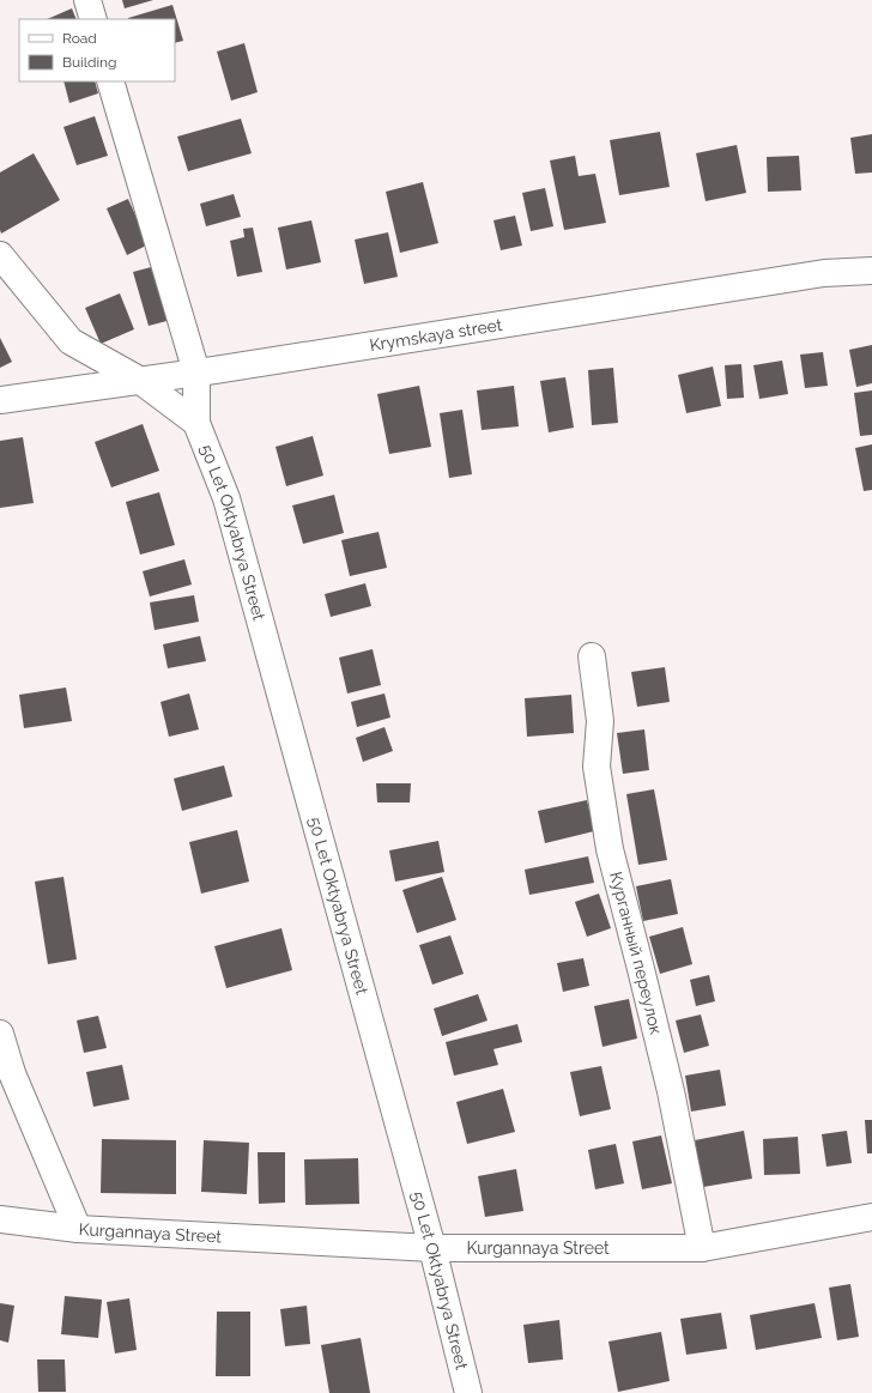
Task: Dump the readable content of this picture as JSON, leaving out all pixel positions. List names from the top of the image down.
{
  "streets": {
    "street": [
      "Krymskaya street",
      "50 Let Oktyabrya Street",
      "Курганный переулок",
      "Kurgannaya Street"
    ]
  },
  "crossings": [
    ["Krymskaya street", "50 Let Oktyabrya Street"],
    ["50 Let Oktyabrya Street", "Kurgannaya Street"],
    ["Курганный переулок", "Kurgannaya Street"]
  ],
  "legend": ["Road", "Building"]
}
